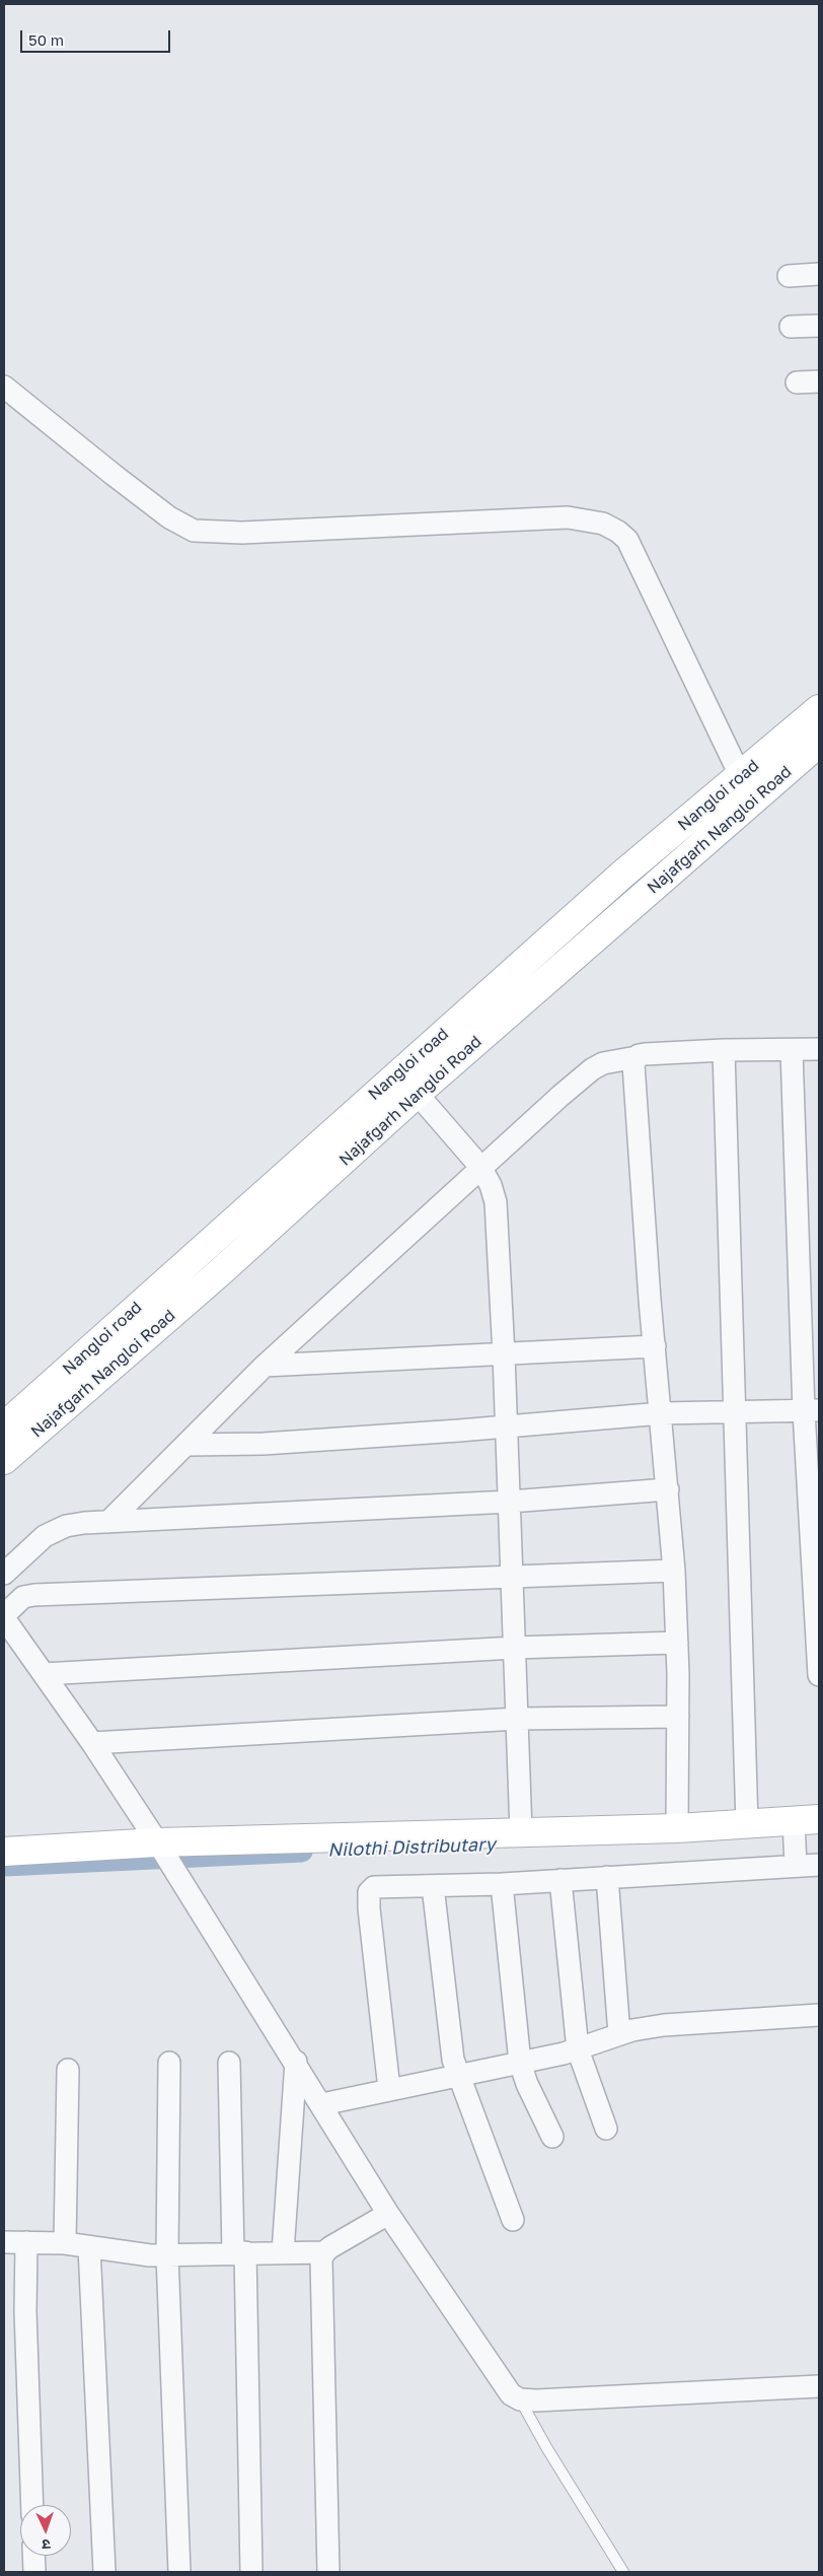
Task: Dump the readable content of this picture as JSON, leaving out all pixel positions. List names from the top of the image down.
{
  "streets": {
    "main road": ["Nangloi road", "Najafgarh Nangloi Road"]
  },
  "water": ["Nilothi Distributary"],
  "scale_bar": "50 m",
  "north": "bottom"
}
